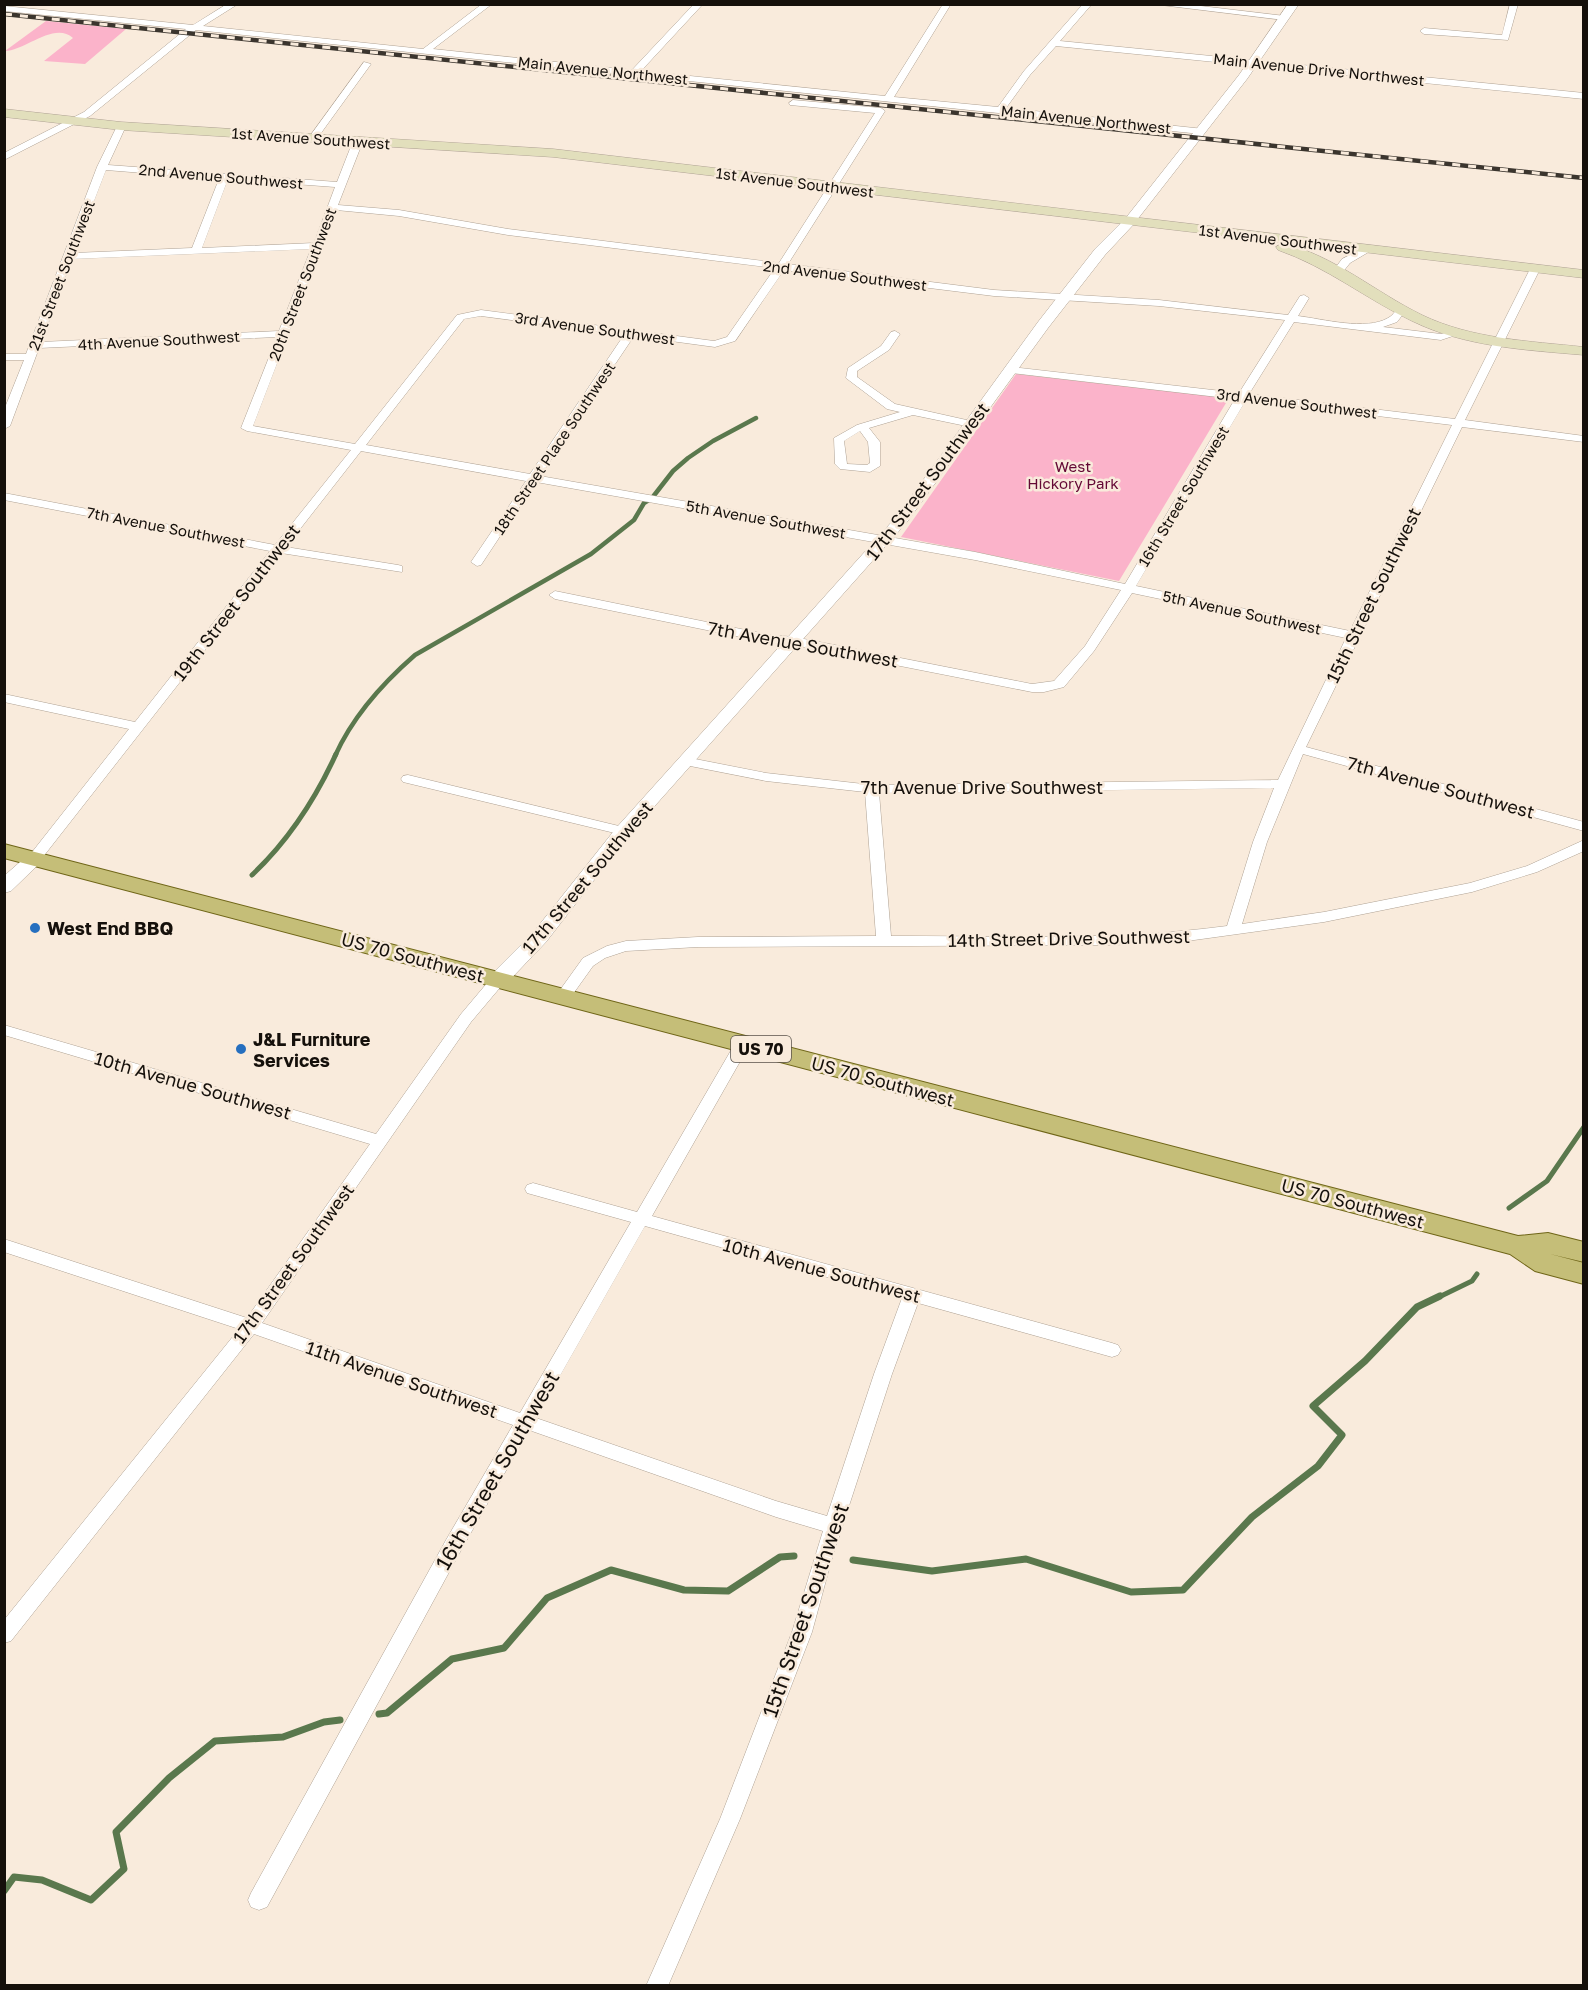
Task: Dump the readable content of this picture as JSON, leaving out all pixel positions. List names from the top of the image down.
{
  "streets": {
    "main road": [
      "1st Avenue Southwest",
      "2nd Avenue Southwest",
      "US 70 Southwest",
      "US 70"
    ],
    "street": [
      "Main Avenue Drive Northwest",
      "Main Avenue Northwest",
      "21st Street Southwest",
      "20th Street Southwest",
      "3rd Avenue Southwest",
      "4th Avenue Southwest",
      "18th Street Place Southwest",
      "17th Street Southwest",
      "16th Street Southwest",
      "5th Avenue Southwest",
      "7th Avenue Southwest",
      "15th Street Southwest",
      "19th Street Southwest",
      "7th Avenue Drive Southwest",
      "14th Street Drive Southwest",
      "10th Avenue Southwest",
      "11th Avenue Southwest"
    ]
  },
  "crossings": [
    ["Main Avenue Drive Northwest", "17th Street Southwest"],
    ["Main Avenue Northwest", "17th Street Southwest"],
    ["1st Avenue Southwest", "2nd Avenue Southwest"],
    ["1st Avenue Southwest", "21st Street Southwest"],
    ["1st Avenue Southwest", "20th Street Southwest"],
    ["1st Avenue Southwest", "17th Street Southwest"],
    ["1st Avenue Southwest", "15th Street Southwest"],
    ["2nd Avenue Southwest", "21st Street Southwest"],
    ["2nd Avenue Southwest", "20th Street Southwest"],
    ["2nd Avenue Southwest", "3rd Avenue Southwest"],
    ["2nd Avenue Southwest", "17th Street Southwest"],
    ["2nd Avenue Southwest", "16th Street Southwest"],
    ["2nd Avenue Southwest", "15th Street Southwest"],
    ["21st Street Southwest", "4th Avenue Southwest"],
    ["20th Street Southwest", "4th Avenue Southwest"],
    ["20th Street Southwest", "5th Avenue Southwest"],
    ["3rd Avenue Southwest", "18th Street Place Southwest"],
    ["3rd Avenue Southwest", "17th Street Southwest"],
    ["3rd Avenue Southwest", "16th Street Southwest"],
    ["3rd Avenue Southwest", "15th Street Southwest"],
    ["3rd Avenue Southwest", "19th Street Southwest"],
    ["18th Street Place Southwest", "5th Avenue Southwest"],
    ["17th Street Southwest", "5th Avenue Southwest"],
    ["17th Street Southwest", "7th Avenue Southwest"],
    ["17th Street Southwest", "7th Avenue Drive Southwest"],
    ["17th Street Southwest", "US 70 Southwest"],
    ["17th Street Southwest", "10th Avenue Southwest"],
    ["17th Street Southwest", "11th Avenue Southwest"],
    ["16th Street Southwest", "5th Avenue Southwest"],
    ["16th Street Southwest", "7th Avenue Southwest"],
    ["16th Street Southwest", "US 70 Southwest"],
    ["16th Street Southwest", "10th Avenue Southwest"],
    ["16th Street Southwest", "11th Avenue Southwest"],
    ["5th Avenue Southwest", "15th Street Southwest"],
    ["5th Avenue Southwest", "19th Street Southwest"],
    ["7th Avenue Southwest", "15th Street Southwest"],
    ["7th Avenue Southwest", "19th Street Southwest"],
    ["15th Street Southwest", "7th Avenue Drive Southwest"],
    ["15th Street Southwest", "14th Street Drive Southwest"],
    ["15th Street Southwest", "10th Avenue Southwest"],
    ["15th Street Southwest", "11th Avenue Southwest"],
    ["19th Street Southwest", "US 70 Southwest"],
    ["14th Street Drive Southwest", "US 70 Southwest"]
  ],
  "parks": ["West Hickory Park"],
  "places": ["West End BBQ", "J&L Furniture Services"]
}
